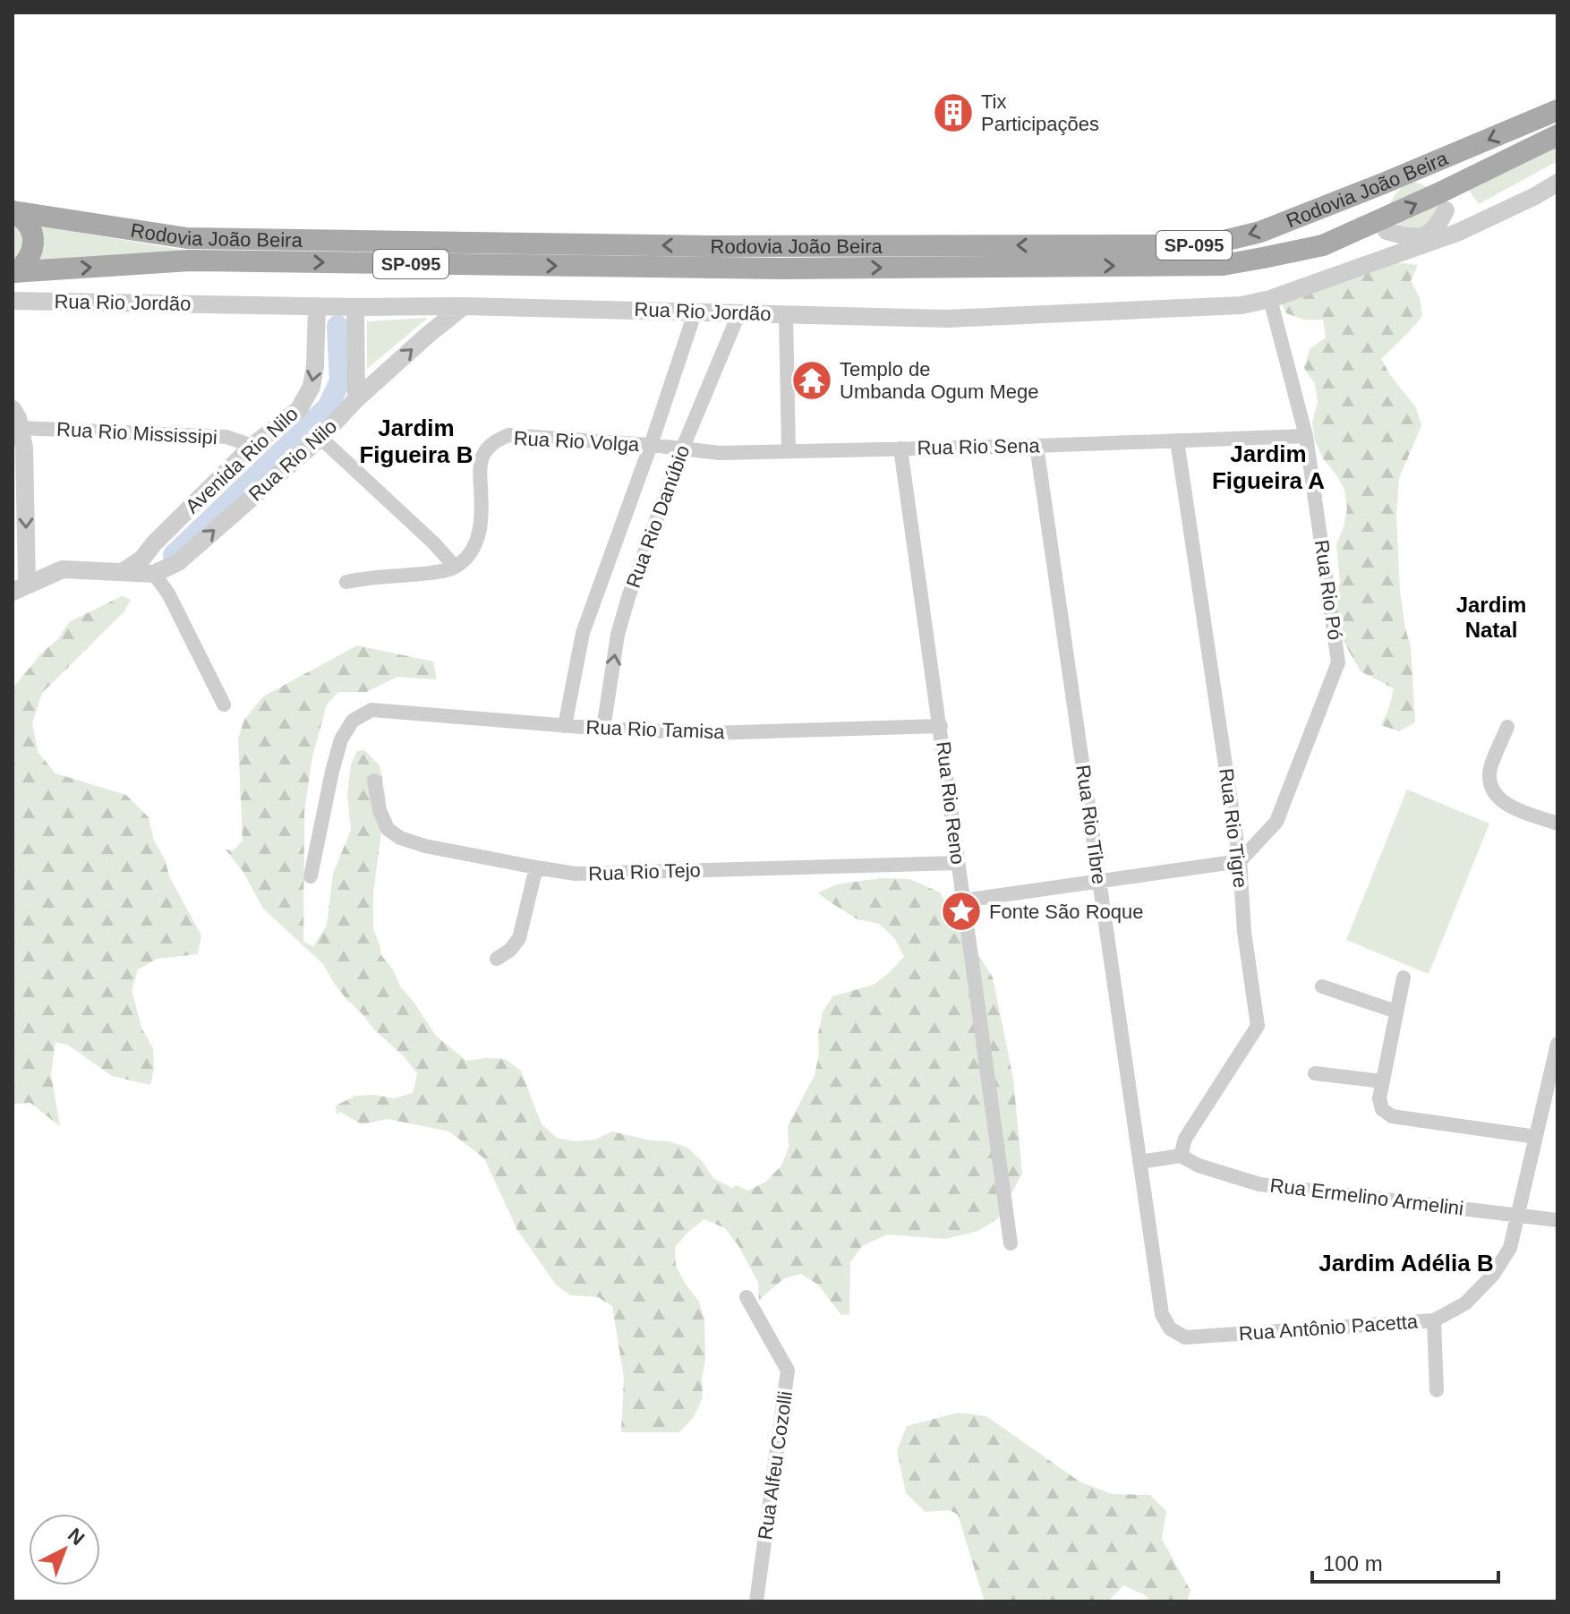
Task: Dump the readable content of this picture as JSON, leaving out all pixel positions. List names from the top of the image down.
{
  "streets": {
    "main road": ["Rodovia João Beira", "SP-095"],
    "street": [
      "Rua Rio Jordão",
      "Rua Rio Mississipi",
      "Rua Rio Volga",
      "Rua Rio Sena",
      "Avenida Rio Nilo",
      "Rua Rio Nilo",
      "Rua Rio Danúbio",
      "Rua Rio Pó",
      "Rua Rio Tamisa",
      "Rua Rio Reno",
      "Rua Rio Tibre",
      "Rua Rio Tigre",
      "Rua Rio Tejo",
      "Rua Ermelino Armelini",
      "Rua Antônio Pacetta",
      "Rua Alfeu Cozolli"
    ]
  },
  "crossings": [
    ["Rua Rio Jordão", "Avenida Rio Nilo"],
    ["Rua Rio Jordão", "Rua Rio Nilo"],
    ["Rua Rio Jordão", "Rua Rio Danúbio"],
    ["Rua Rio Jordão", "Rua Rio Pó"],
    ["Rua Rio Mississipi", "Avenida Rio Nilo"],
    ["Rua Rio Volga", "Rua Rio Sena"],
    ["Rua Rio Volga", "Rua Rio Danúbio"],
    ["Rua Rio Sena", "Rua Rio Danúbio"],
    ["Rua Rio Sena", "Rua Rio Pó"],
    ["Rua Rio Sena", "Rua Rio Reno"],
    ["Rua Rio Sena", "Rua Rio Tibre"],
    ["Rua Rio Sena", "Rua Rio Tigre"],
    ["Avenida Rio Nilo", "Rua Rio Nilo"],
    ["Rua Rio Danúbio", "Rua Rio Tamisa"],
    ["Rua Rio Pó", "Rua Rio Tigre"],
    ["Rua Rio Tamisa", "Rua Rio Reno"],
    ["Rua Rio Reno", "Rua Rio Tejo"],
    ["Rua Rio Tibre", "Rua Antônio Pacetta"],
    ["Rua Rio Tigre", "Rua Ermelino Armelini"],
    ["Rua Ermelino Armelini", "Rua Antônio Pacetta"]
  ],
  "one_way": ["Rua Rio Nilo"],
  "districts": [
    "Jardim Figueira B",
    "Jardim Figueira A",
    "Jardim Natal",
    "Jardim Adélia B"
  ],
  "places": {
    "building": ["Tix Participações"],
    "temple": ["Templo de Umbanda Ogum Mege"],
    "place": ["Fonte São Roque"]
  },
  "scale_bar": "100 m",
  "north": "top right"
}
